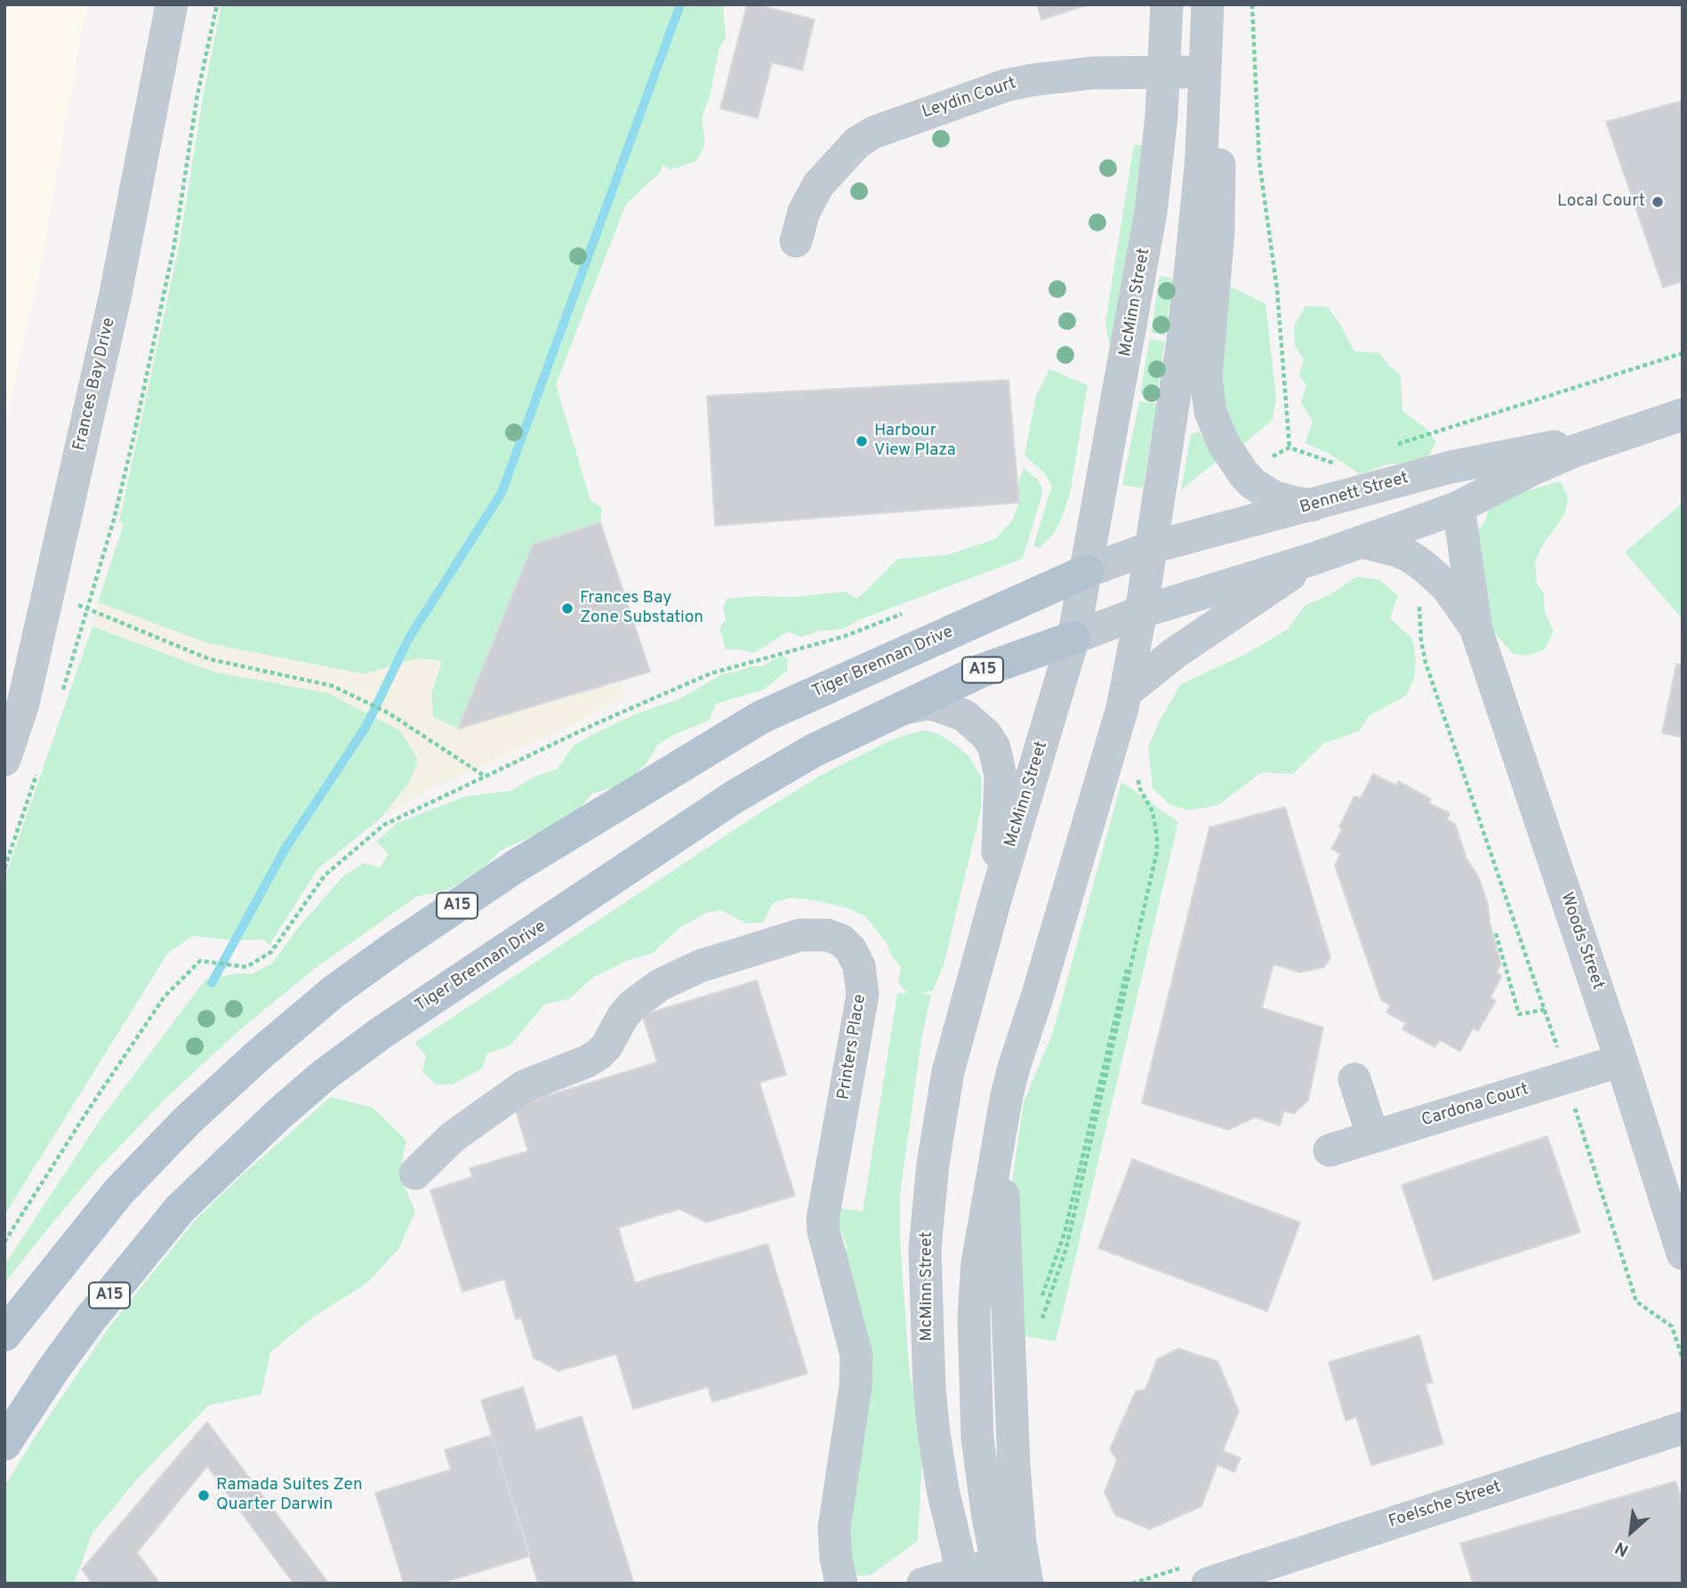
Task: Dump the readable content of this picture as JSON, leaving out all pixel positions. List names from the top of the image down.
{
  "streets": {
    "main road": ["Tiger Brennan Drive", "A15"],
    "street": [
      "Leydin Court",
      "McMinn Street",
      "Frances Bay Drive",
      "Bennett Street",
      "Woods Street",
      "Printers Place",
      "Cardona Court",
      "Foelsche Street"
    ]
  },
  "crossings": [
    ["Leydin Court", "McMinn Street"],
    ["McMinn Street", "Bennett Street"],
    ["McMinn Street", "Tiger Brennan Drive"],
    ["Bennett Street", "Tiger Brennan Drive"],
    ["Bennett Street", "Woods Street"],
    ["Woods Street", "Cardona Court"]
  ],
  "places": [
    "Local Court",
    "Harbour View Plaza",
    "Frances Bay Zone Substation",
    "Ramada Suites Zen Quarter Darwin"
  ],
  "north": "bottom left"
}
